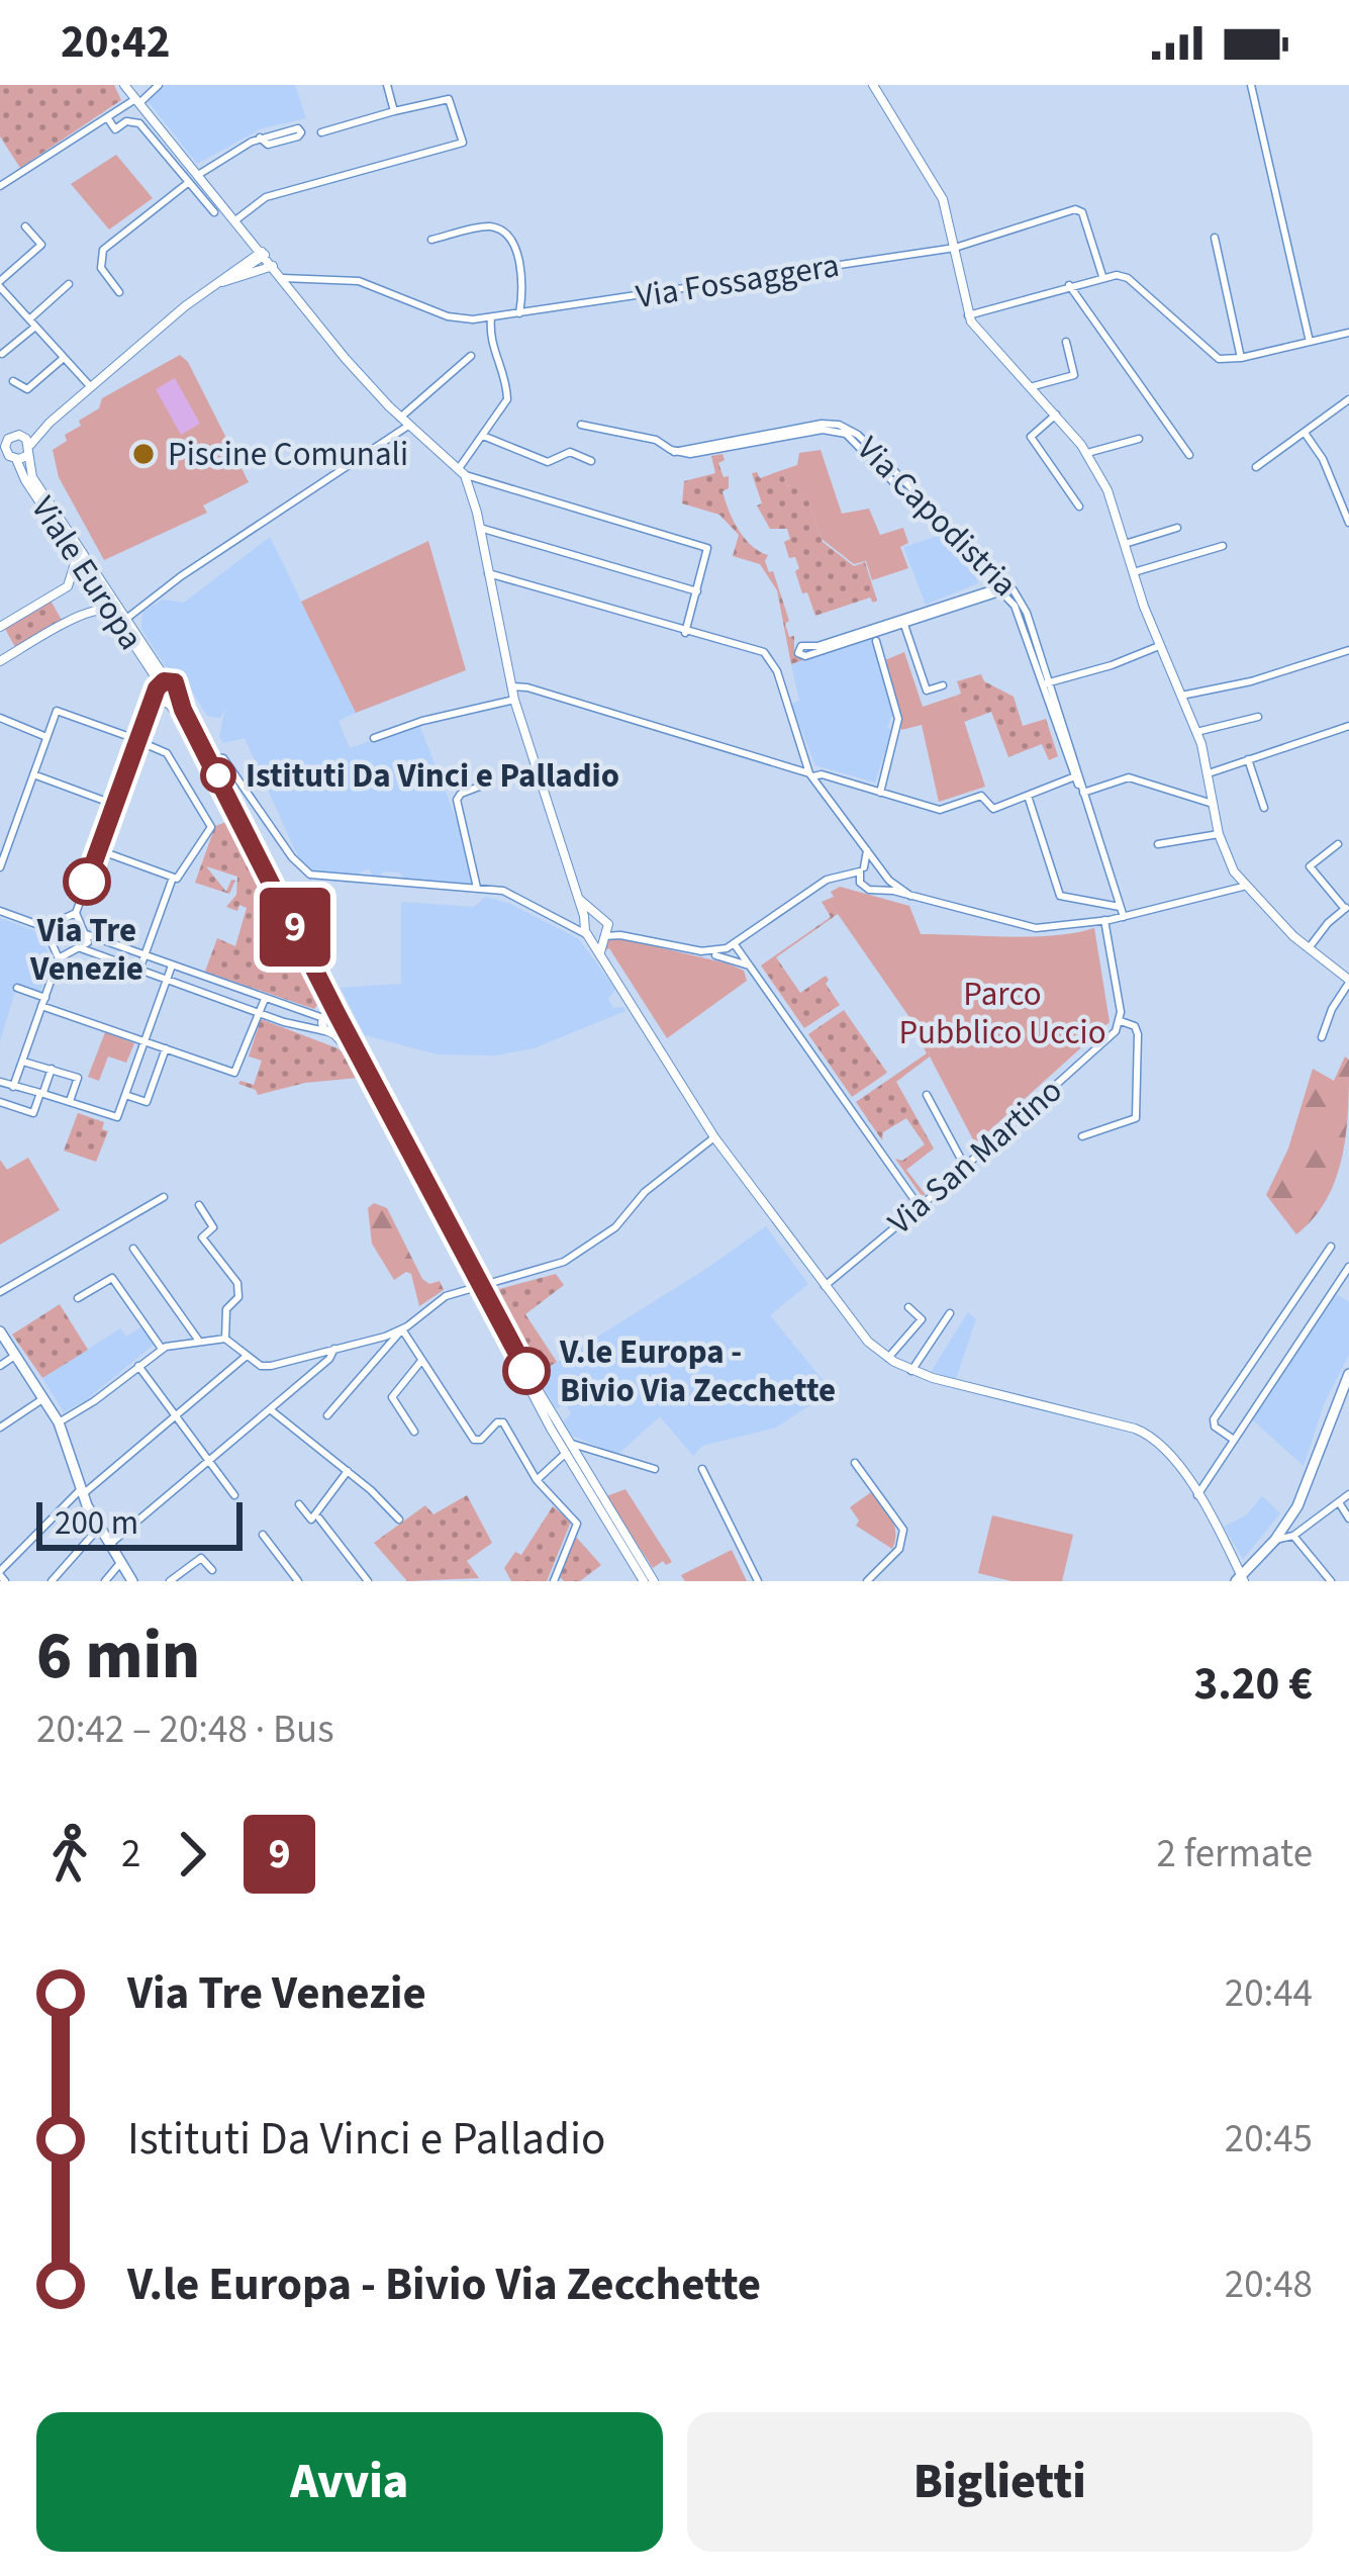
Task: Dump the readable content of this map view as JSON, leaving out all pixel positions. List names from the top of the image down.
{
  "streets": {
    "street": [
      "Via Fossaggera",
      "Via Capodistria",
      "Viale Europa",
      "Via San Martino"
    ]
  },
  "parks": ["Parco Pubblico Uccio"],
  "places": [
    "Piscine Comunali",
    "Istituti Da Vinci e Palladio",
    "Via Tre Venezie",
    "V.le Europa - Bivio Via Zecchette"
  ],
  "lines": ["bus line 9"],
  "scale_bar": "200 m",
  "page": {
    "status": "20:42",
    "on_map": "9",
    "scale": "200 m",
    "heading": ["6 min", "20:42 – 20:48 · Bus", "3.20 €"],
    "legs": ["2", "9", "2 fermate"],
    "list": [
      {
        "name": "Via Tre Venezie",
        "value": "20:44"
      },
      {
        "name": "Istituti Da Vinci e Palladio",
        "value": "20:45"
      },
      {
        "name": "V.le Europa - Bivio Via Zecchette",
        "value": "20:48"
      }
    ],
    "buttons": ["Avvia", "Biglietti"]
  }
}
